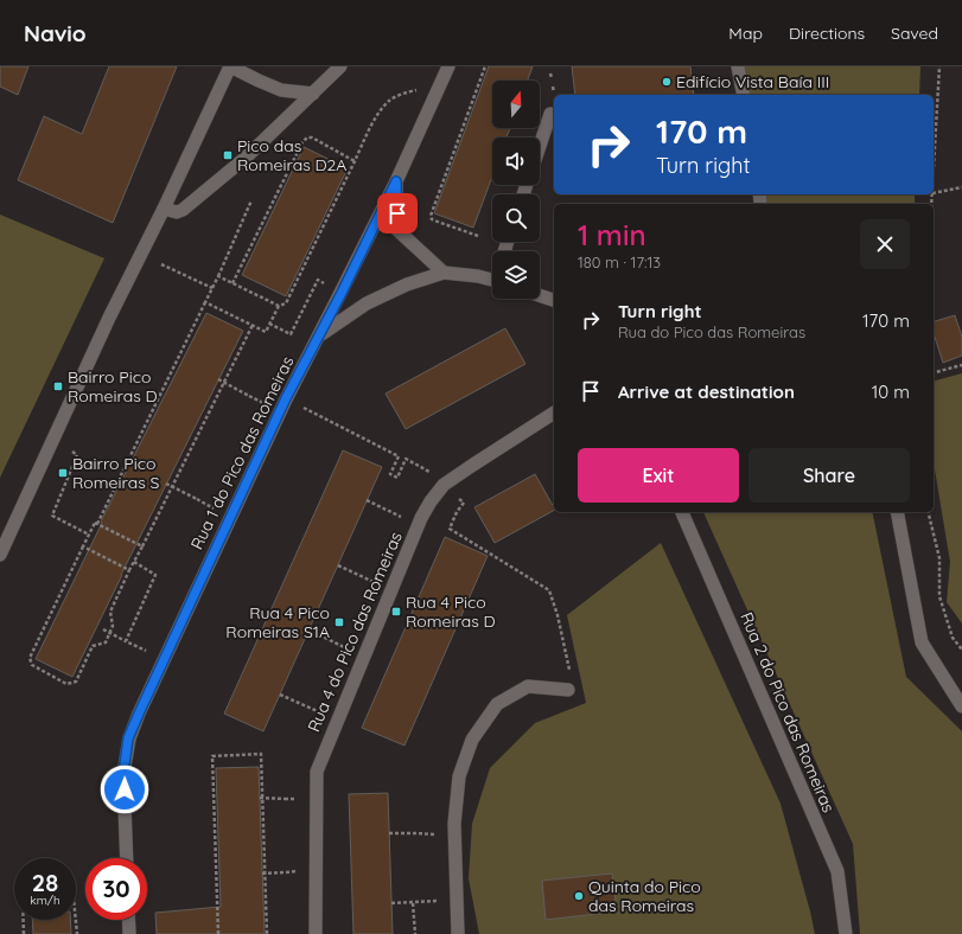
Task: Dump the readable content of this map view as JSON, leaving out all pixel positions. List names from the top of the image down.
{
  "streets": {
    "street": ["Rua 1 do Pico das Romeiras", "Rua 4 do Pico das Romeiras", "Rua 2 do Pico das Romeiras"]
  },
  "places": {
    "other": ["Edifício Vista Baía III", "Quinta do Pico das Romeiras"],
    "transit": [
      "Pico das Romeiras D2A",
      "Bairro Pico Romeiras D",
      "Bairro Pico Romeiras S",
      "Rua 4 Pico Romeiras D",
      "Rua 4 Pico Romeiras S1A"
    ]
  },
  "north": "top",
  "page": {
    "header": "Navio",
    "nav": ["Map", "Directions", "Saved"],
    "turn": ["170 m", "Turn right"],
    "heading": ["1 min", "180 m · 17:13"],
    "list": [
      {
        "name": "Turn right",
        "note": "Rua do Pico das Romeiras",
        "value": "170 m"
      },
      {
        "name": "Arrive at destination",
        "value": "10 m"
      }
    ],
    "buttons": ["Exit", "Share"],
    "speed": "28 km/h",
    "limit": "30"
  }
}
